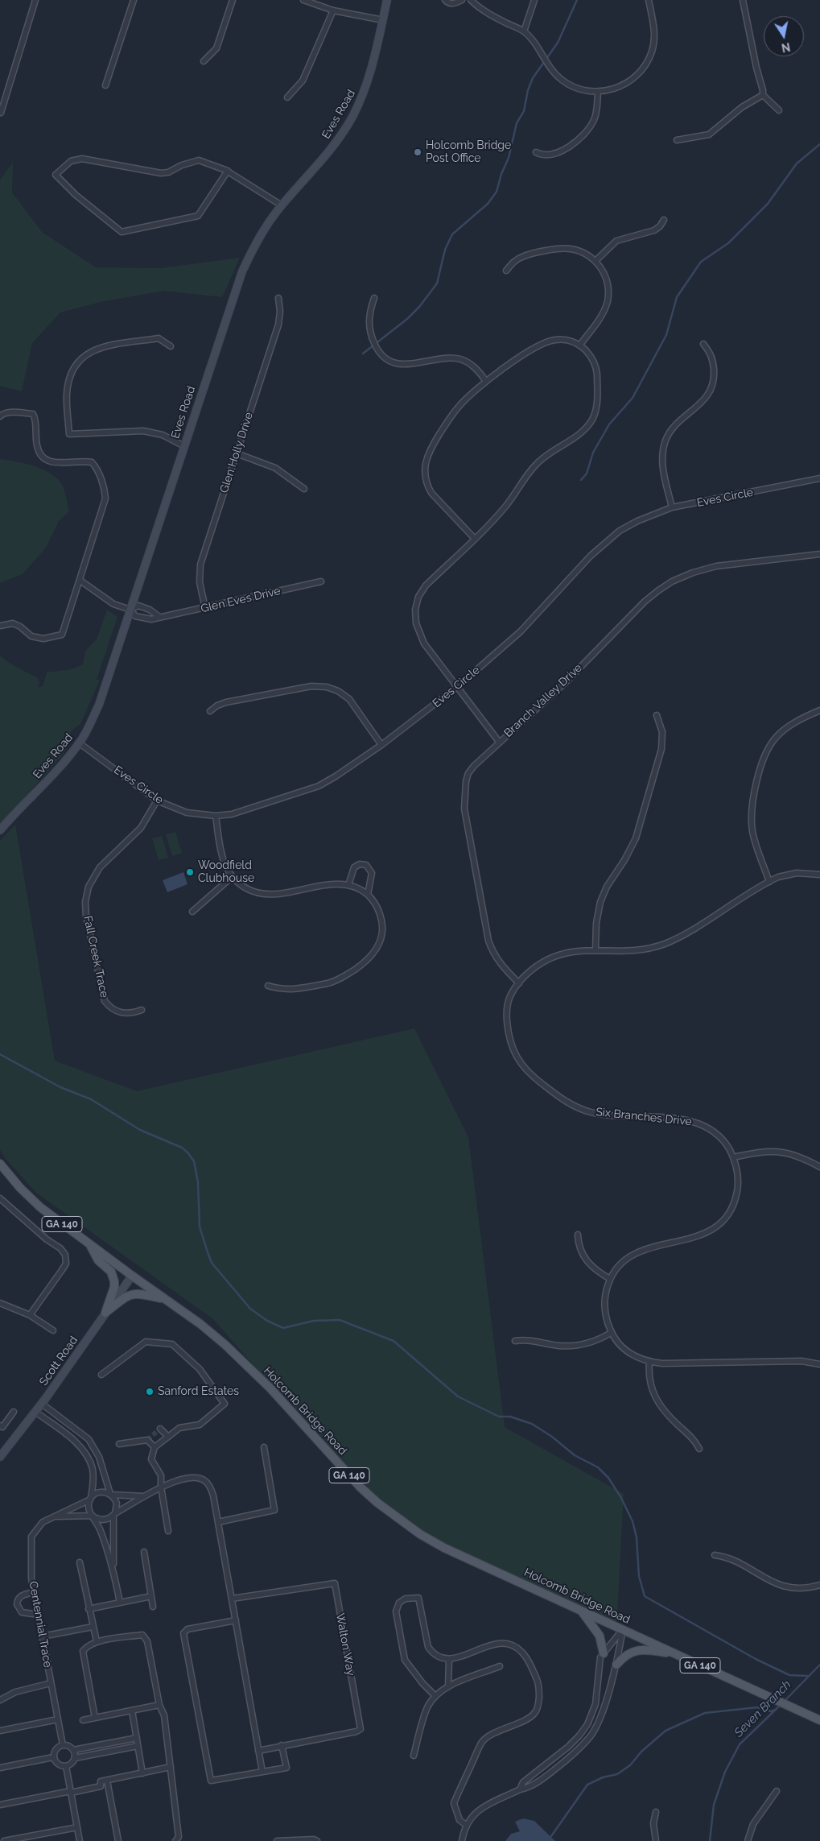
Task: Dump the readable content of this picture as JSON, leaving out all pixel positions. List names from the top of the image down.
{
  "streets": {
    "main road": ["GA 140", "Holcomb Bridge Road"],
    "street": [
      "Eves Road",
      "Glen Holly Drive",
      "Eves Circle",
      "Glen Eves Drive",
      "Branch Valley Drive",
      "Fall Creek Trace",
      "Six Branches Drive",
      "Scott Road",
      "Centennial Trace",
      "Walton Way"
    ]
  },
  "crossings": [
    ["Eves Road", "Eves Circle"],
    ["Eves Road", "Glen Eves Drive"],
    ["Glen Holly Drive", "Glen Eves Drive"],
    ["Eves Circle", "Fall Creek Trace"],
    ["Branch Valley Drive", "Six Branches Drive"],
    ["Scott Road", "Holcomb Bridge Road"]
  ],
  "water": ["Seven Branch"],
  "places": ["Holcomb Bridge Post Office", "Woodfield Clubhouse", "Sanford Estates"],
  "north": "bottom"
}
